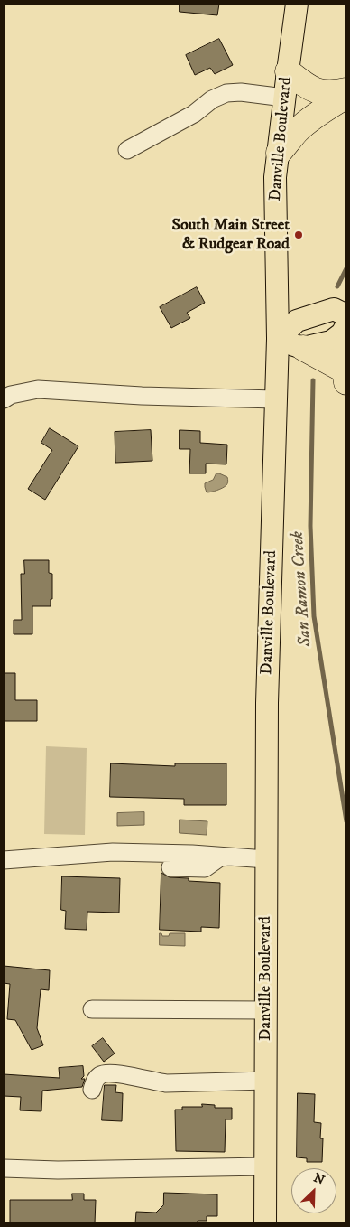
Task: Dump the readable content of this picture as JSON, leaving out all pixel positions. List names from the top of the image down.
{
  "streets": {
    "main road": ["Danville Boulevard"]
  },
  "water": ["San Ramon Creek"],
  "places": ["South Main Street & Rudgear Road"],
  "north": "top right"
}
